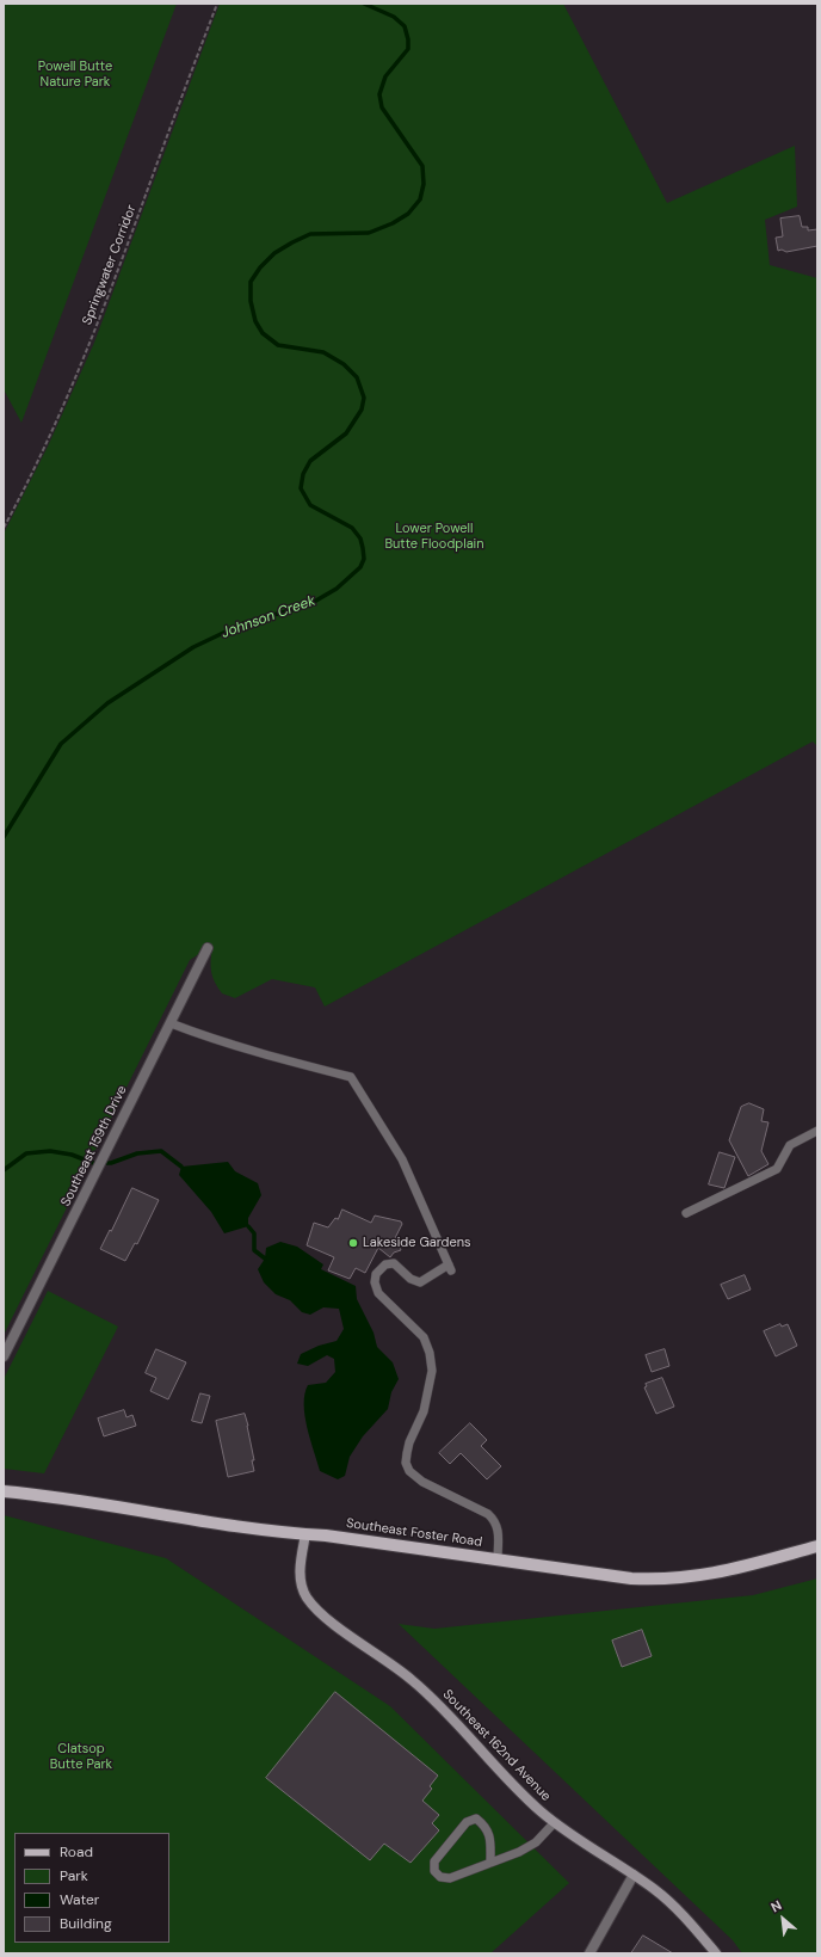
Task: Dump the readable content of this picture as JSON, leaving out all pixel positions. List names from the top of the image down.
{
  "streets": {
    "main road": ["Southeast Foster Road"],
    "street": ["Southeast 159th Drive", "Southeast 162nd Avenue"],
    "path": ["Springwater Corridor"]
  },
  "crossings": [
    ["Southeast Foster Road", "Southeast 162nd Avenue"]
  ],
  "water": ["Johnson Creek"],
  "parks": ["Powell Butte Nature Park", "Lower Powell Butte Floodplain", "Clatsop Butte Park"],
  "places": ["Lakeside Gardens"],
  "legend": [
    "Road",
    "Park",
    "Water",
    "Building"
  ],
  "north": "top left"
}
